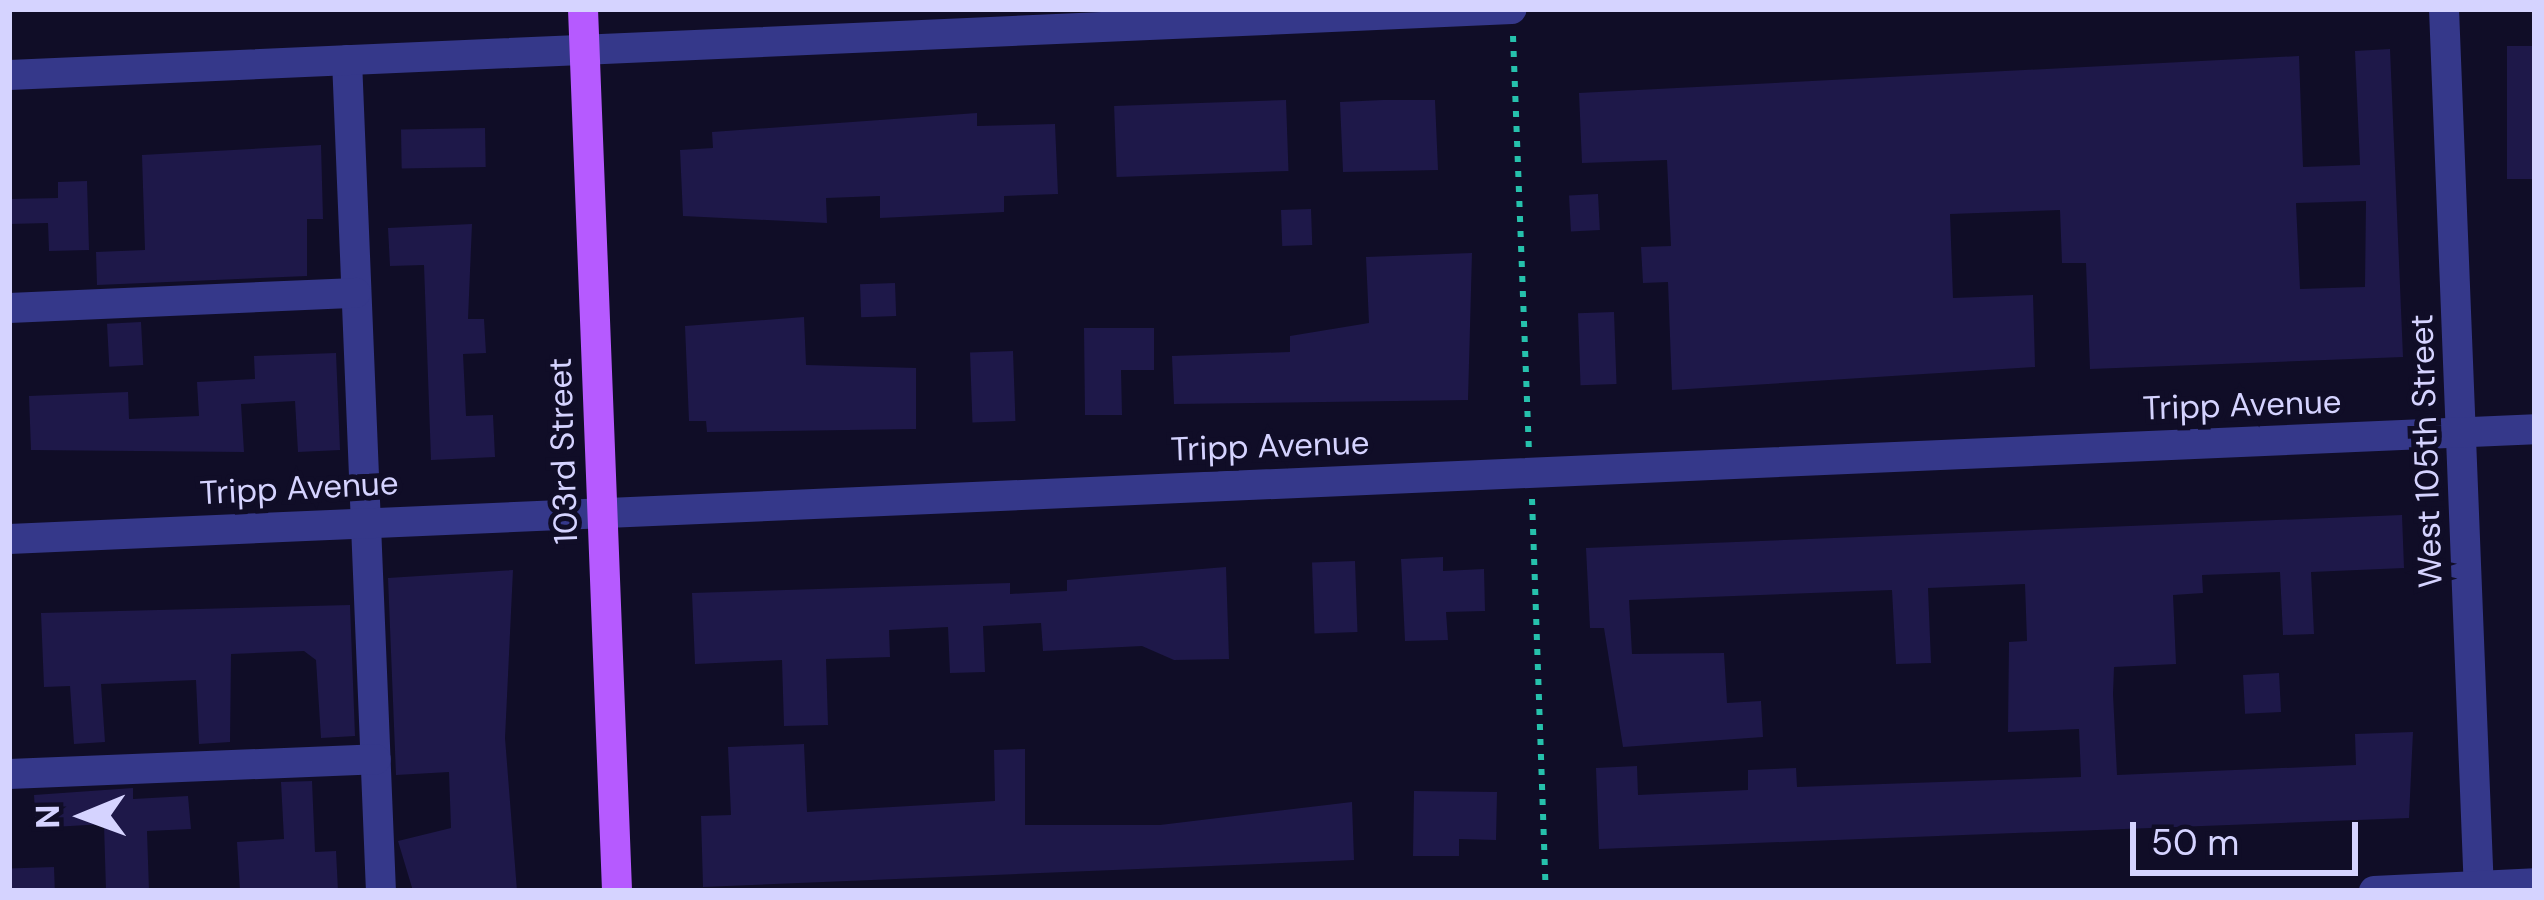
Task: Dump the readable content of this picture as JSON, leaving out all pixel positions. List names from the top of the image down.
{
  "streets": {
    "main road": ["103rd Street"],
    "street": ["Tripp Avenue", "West 105th Street"]
  },
  "crossings": [
    ["Tripp Avenue", "103rd Street"],
    ["Tripp Avenue", "West 105th Street"]
  ],
  "scale_bar": "50 m",
  "north": "left"
}
